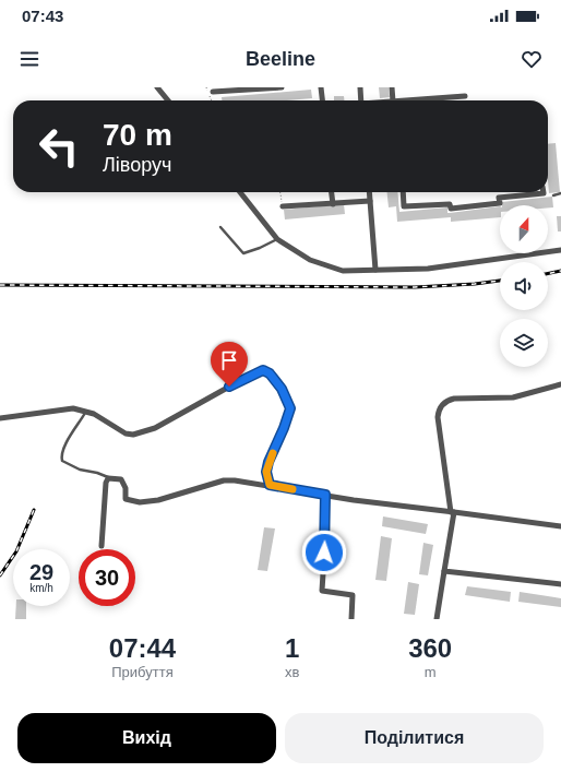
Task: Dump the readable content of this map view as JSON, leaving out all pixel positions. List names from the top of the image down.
{
  "north": "top",
  "page": {
    "status": "07:43",
    "header": "Beeline",
    "turn": ["70 m", "Ліворуч"],
    "speed": "29 km/h",
    "limit": "30",
    "eta": [
      "07:44",
      "Прибуття",
      "1",
      "хв",
      "360",
      "m"
    ],
    "buttons": ["Вихід", "Поділитися"]
  }
}
